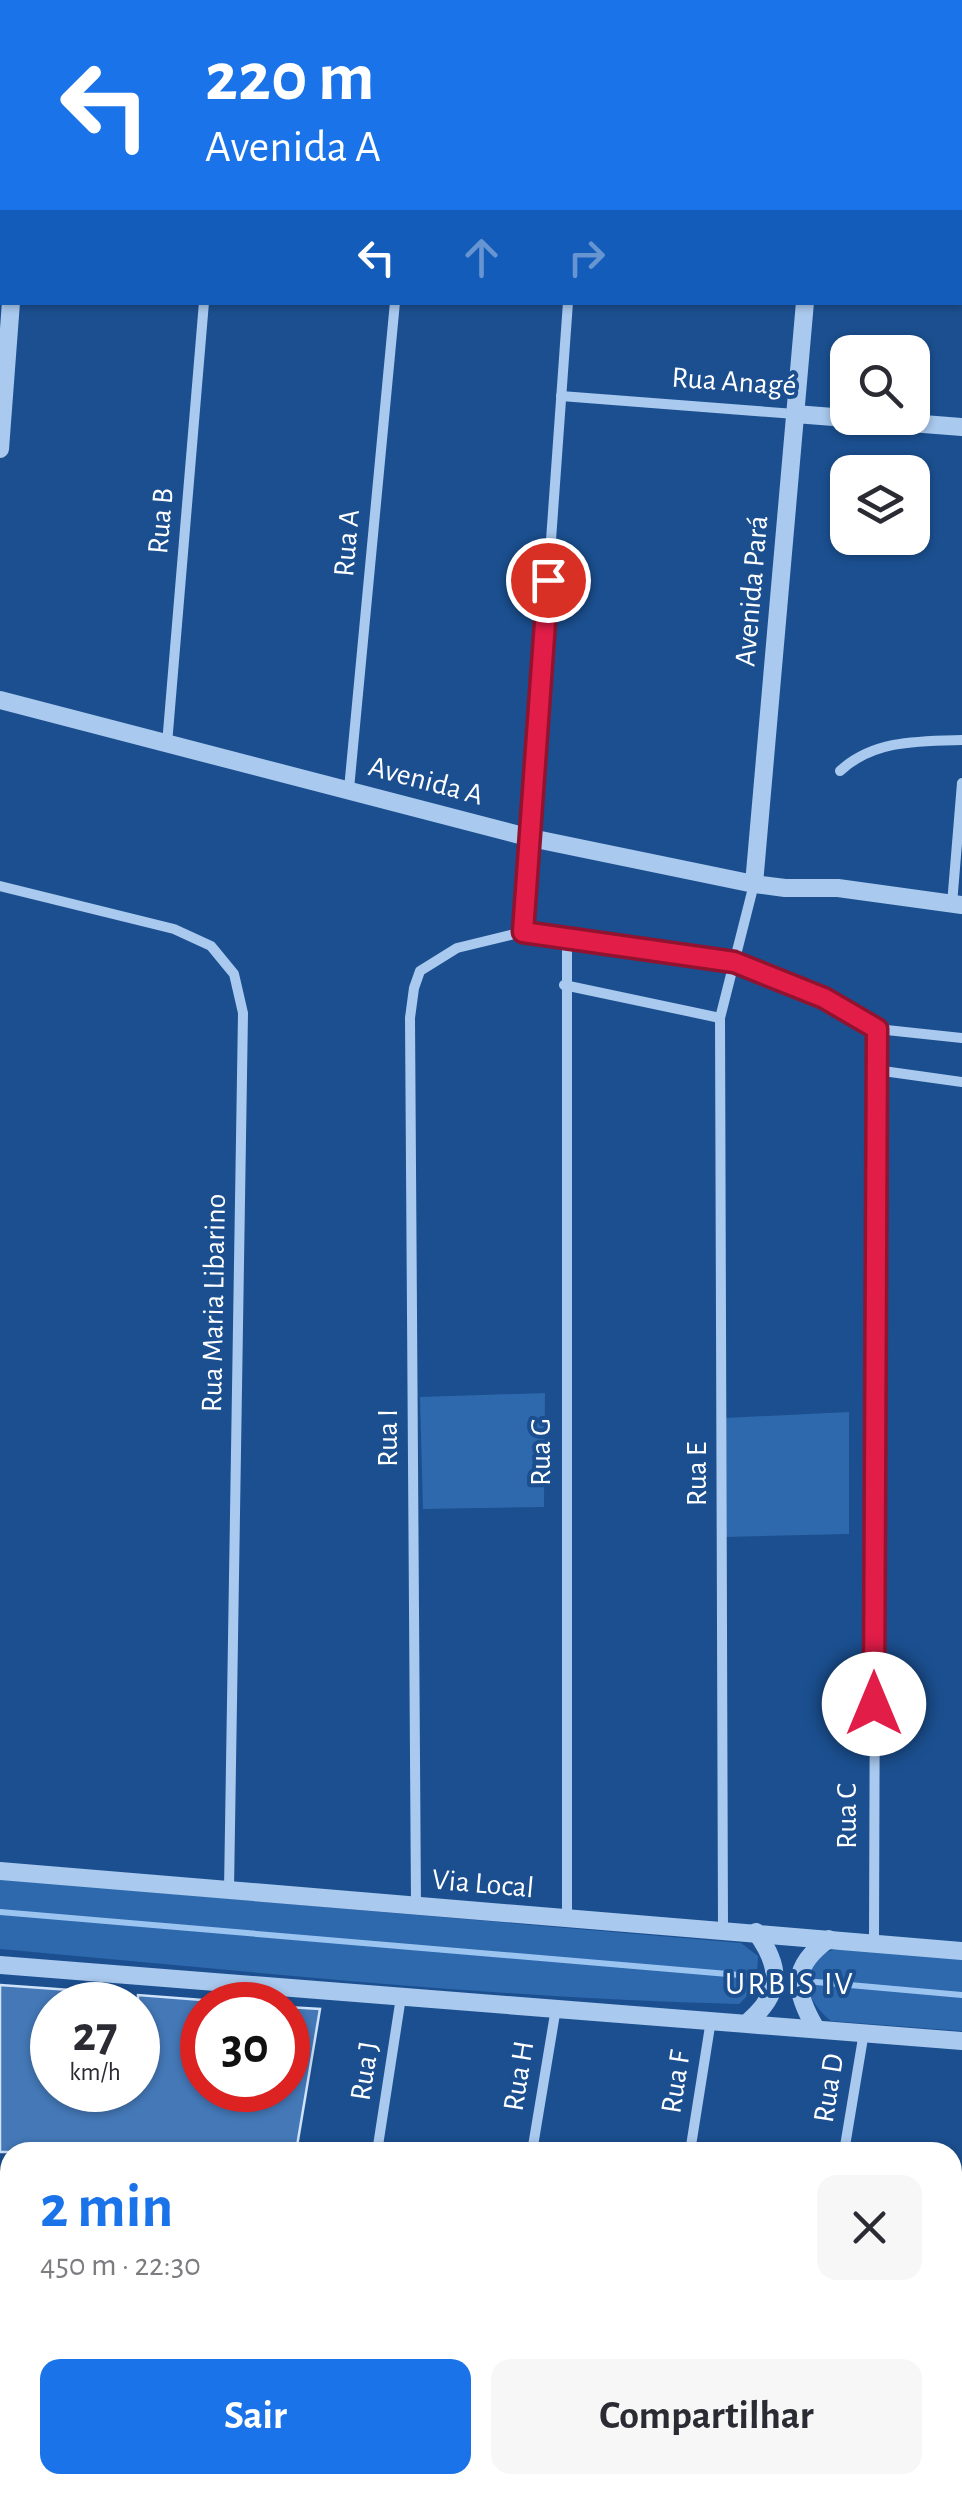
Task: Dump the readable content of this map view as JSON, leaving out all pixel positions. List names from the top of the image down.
{
  "streets": {
    "street": [
      "Rua Anagé",
      "Rua B",
      "Rua A",
      "Avenida Pará",
      "Avenida A",
      "Rua Maria Libarino",
      "Rua I",
      "Rua G",
      "Rua E",
      "Rua C",
      "Via Local",
      "Rua J",
      "Rua H",
      "Rua F",
      "Rua D"
    ]
  },
  "crossings": [
    ["Rua Anagé", "Avenida Pará"],
    ["Rua B", "Avenida A"],
    ["Rua A", "Avenida A"],
    ["Avenida Pará", "Avenida A"],
    ["Avenida Pará", "Rua E"],
    ["Avenida A", "Rua E"],
    ["Rua Maria Libarino", "Via Local"],
    ["Rua I", "Via Local"],
    ["Rua G", "Via Local"],
    ["Rua E", "Via Local"],
    ["Rua C", "Via Local"]
  ],
  "districts": ["URBIS IV"],
  "page": {
    "turn": ["220 m", "Avenida A"],
    "speed": "27 km/h",
    "limit": "30",
    "heading": ["2 min", "450 m · 22:30"],
    "buttons": ["Sair", "Compartilhar"]
  }
}
